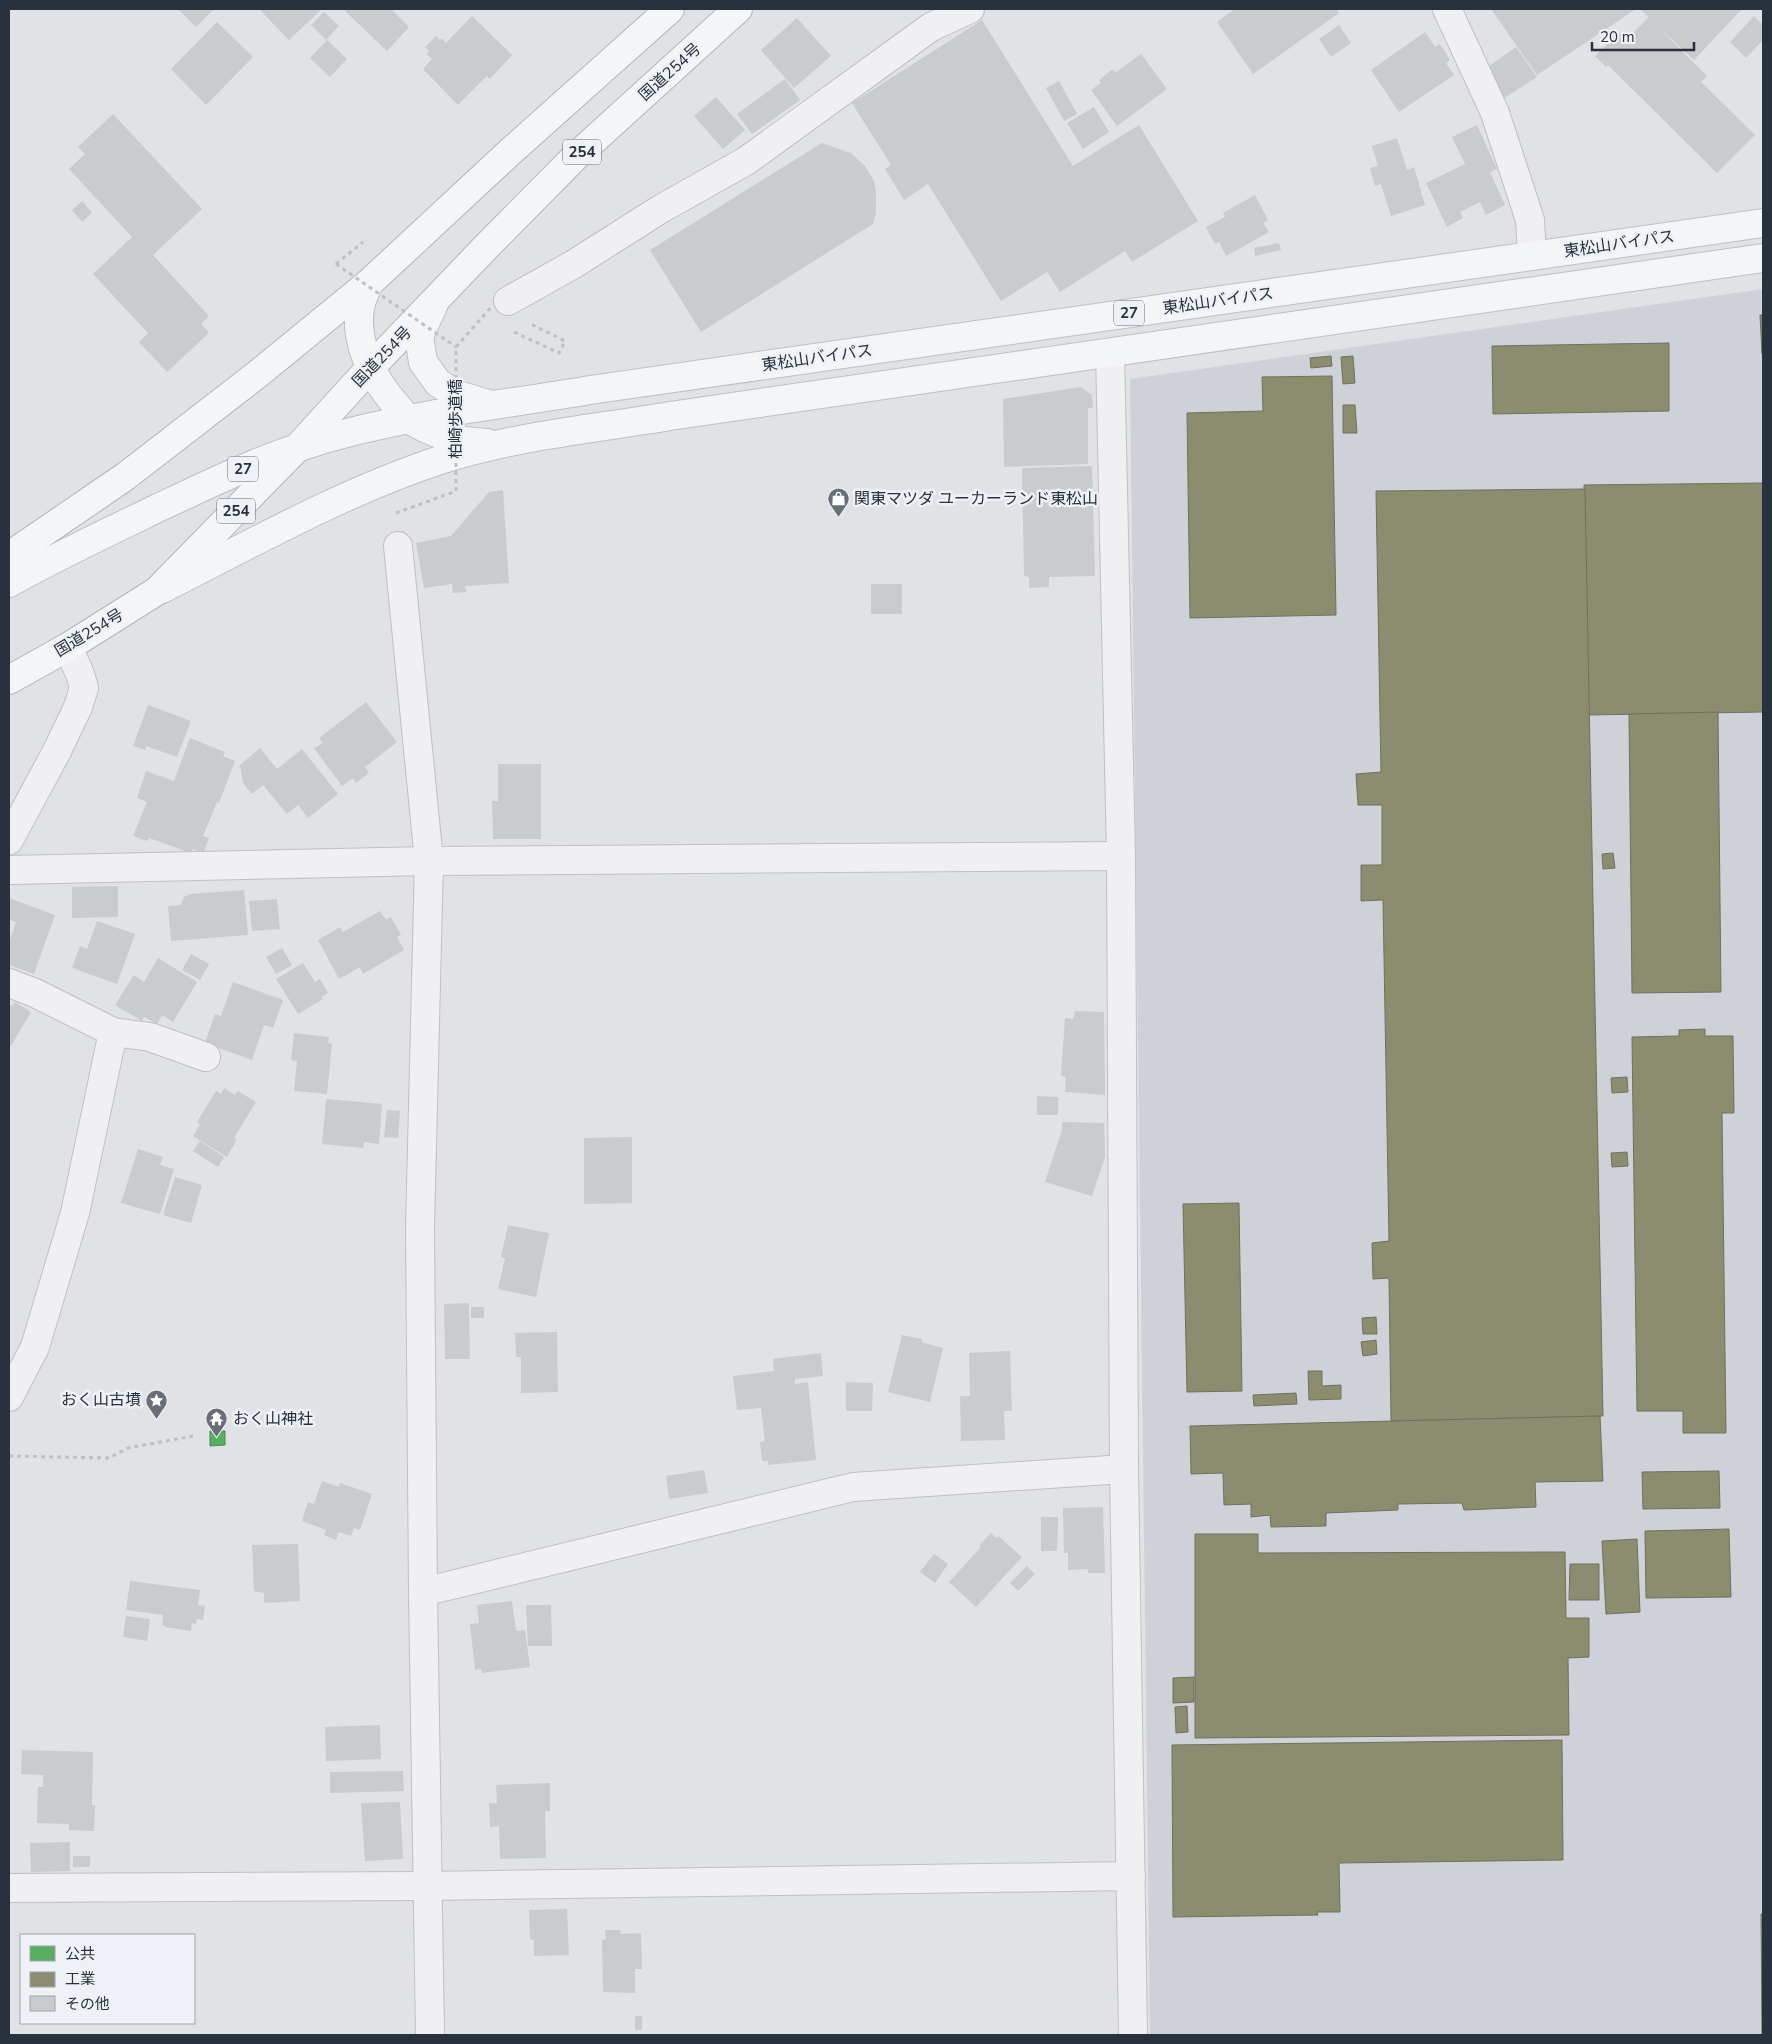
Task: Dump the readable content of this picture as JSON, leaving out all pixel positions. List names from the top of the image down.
{
  "streets": {
    "main road": [
      "国道254号",
      "254",
      "東松山バイパス",
      "27"
    ],
    "path": ["柏崎歩道橋"]
  },
  "crossings": [
    ["国道254号", "27"],
    ["東松山バイパス", "27"]
  ],
  "places": {
    "shop": ["関東マツダ ユーカーランド東松山"],
    "place": ["おく山古墳"],
    "temple": ["おく山神社"]
  },
  "legend": ["公共", "工業", "その他"],
  "scale_bar": "20 m"
}
